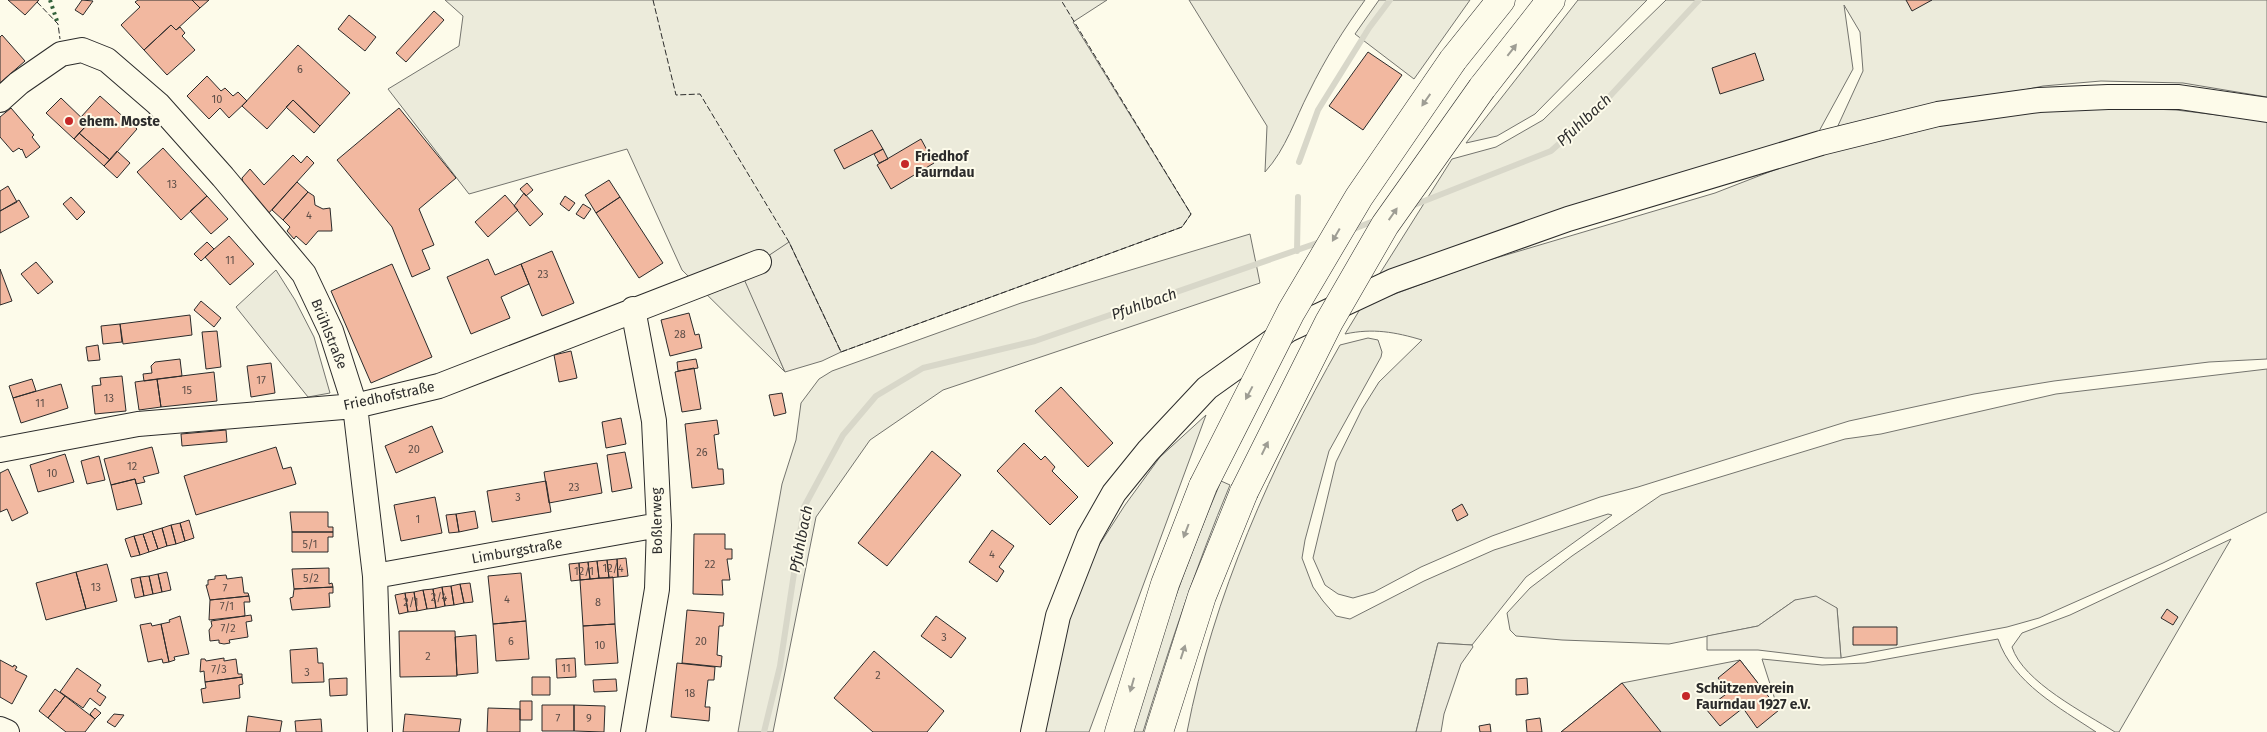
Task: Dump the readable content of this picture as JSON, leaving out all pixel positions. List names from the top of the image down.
{
  "streets": {
    "street": [
      "Brühlstraße",
      "Friedhofstraße",
      "Boßlerweg",
      "Limburgstraße"
    ]
  },
  "crossings": [
    ["Brühlstraße", "Friedhofstraße"],
    ["Brühlstraße", "Limburgstraße"],
    ["Friedhofstraße", "Boßlerweg"],
    ["Boßlerweg", "Limburgstraße"]
  ],
  "water": ["Pfuhlbach"],
  "places": ["ehem. Moste", "Friedhof Faurndau", "Schützenverein Faurndau 1927 e.V."],
  "house_numbers": [
    "6",
    "10",
    "13",
    "4",
    "11",
    "23",
    "28",
    "17",
    "15",
    "13",
    "11",
    "20",
    "26",
    "12",
    "10",
    "23",
    "3",
    "1",
    "5/1",
    "4",
    "22",
    "12/4",
    "12/1",
    "5/2",
    "13",
    "7",
    "2/4",
    "4",
    "2/1",
    "8",
    "7/1",
    "7/2",
    "3",
    "6",
    "20",
    "10",
    "2",
    "11",
    "7/3",
    "3",
    "2",
    "18",
    "7",
    "9"
  ]
}
